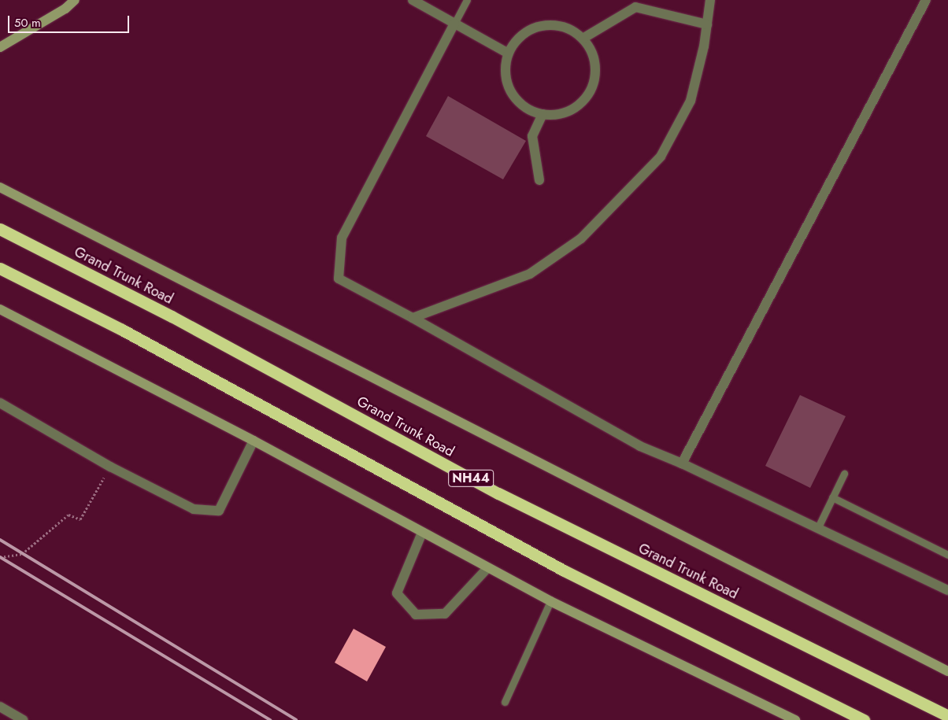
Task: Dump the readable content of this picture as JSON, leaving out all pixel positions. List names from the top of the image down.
{
  "streets": {
    "highway": ["Grand Trunk Road", "NH44"]
  },
  "scale_bar": "50 m"
}
